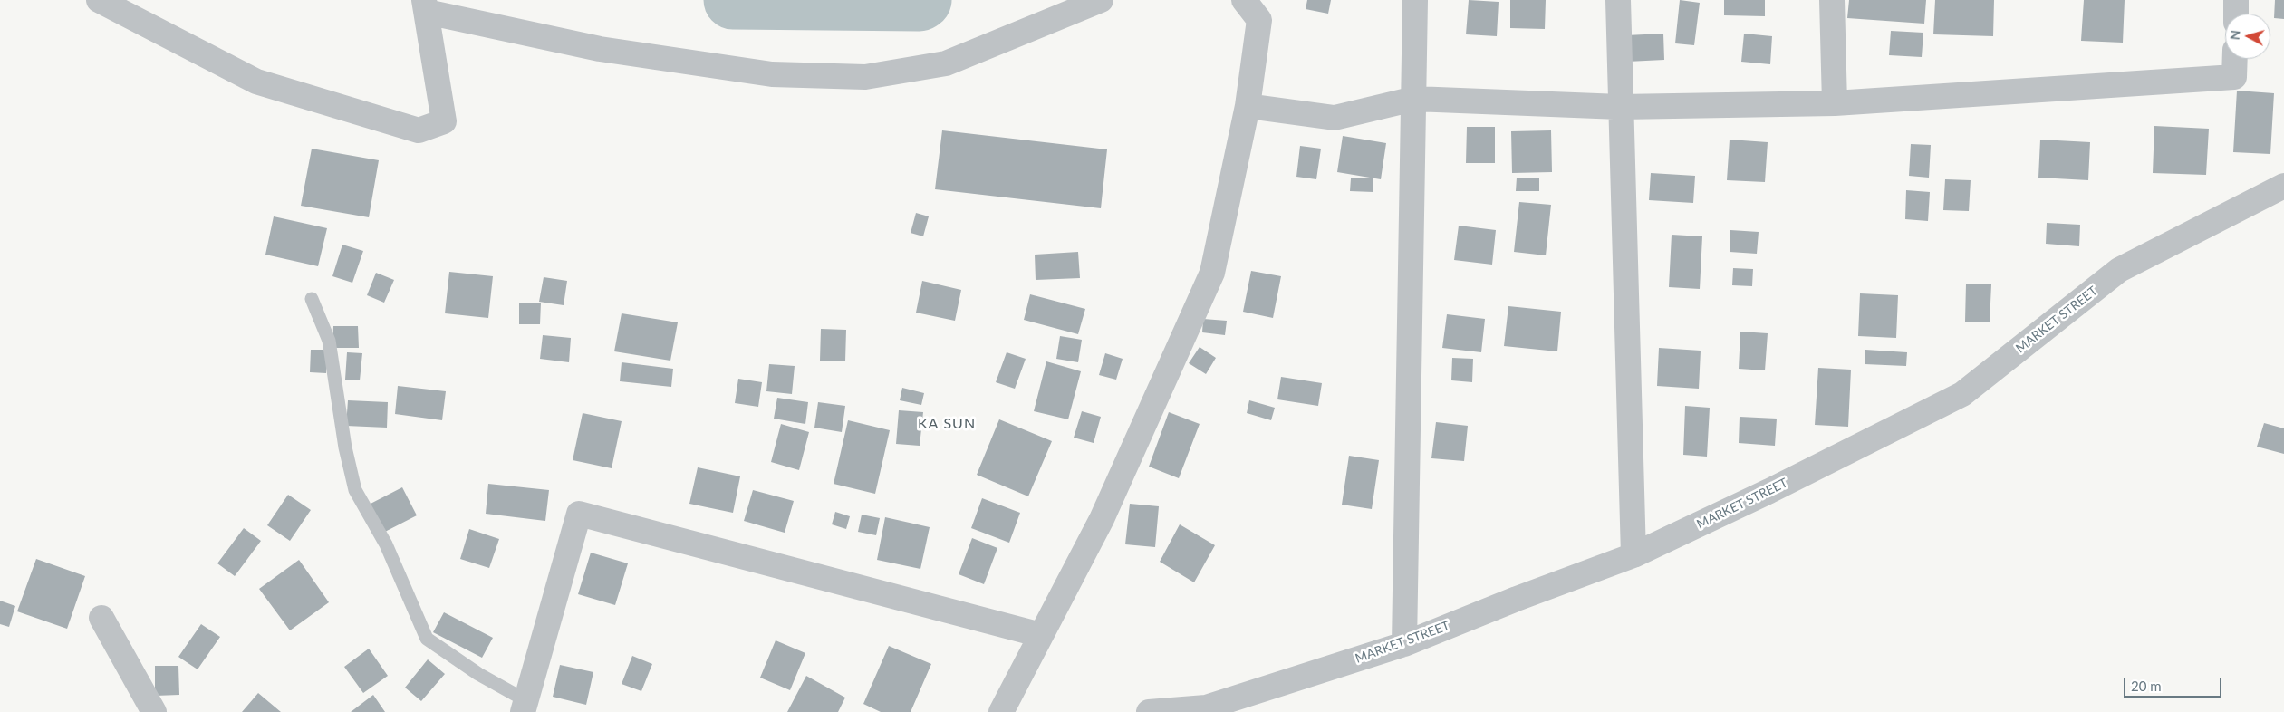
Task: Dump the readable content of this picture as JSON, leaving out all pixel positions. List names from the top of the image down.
{
  "streets": {
    "street": ["MARKET STREET"]
  },
  "districts": ["KA SUN"],
  "scale_bar": "20 m",
  "north": "left"
}
